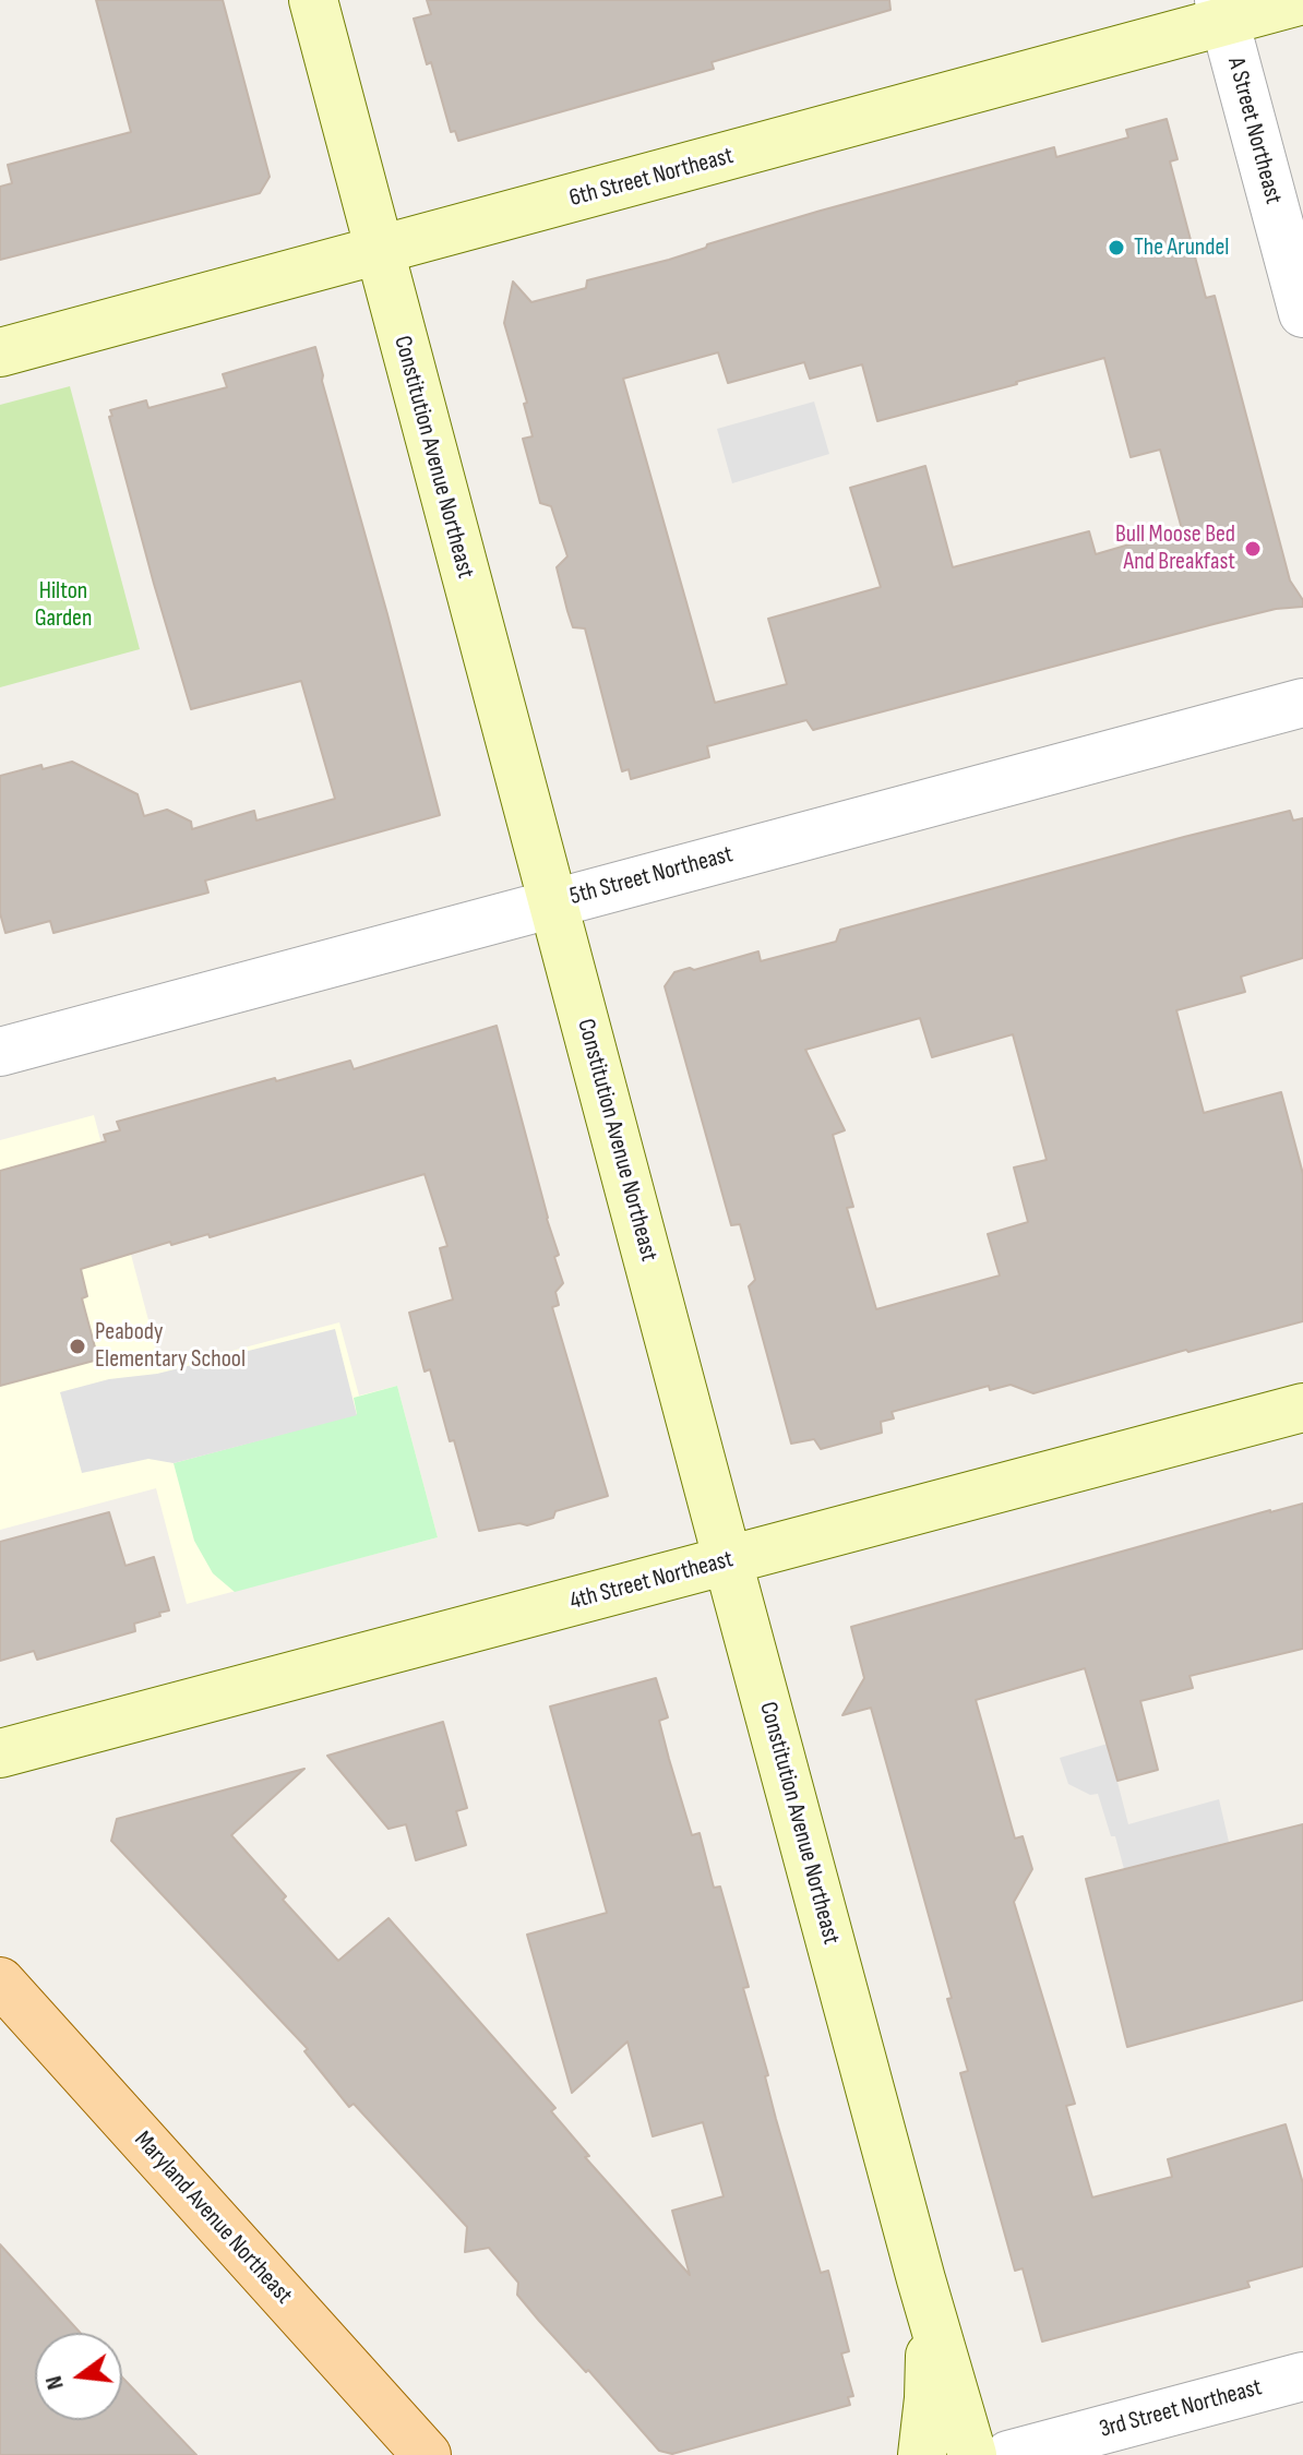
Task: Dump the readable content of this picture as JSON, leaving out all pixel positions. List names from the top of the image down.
{
  "streets": {
    "main road": [
      "6th Street Northeast",
      "Constitution Avenue Northeast",
      "4th Street Northeast",
      "Maryland Avenue Northeast"
    ],
    "street": ["A Street Northeast", "5th Street Northeast", "3rd Street Northeast"]
  },
  "crossings": [
    ["A Street Northeast", "6th Street Northeast"],
    ["6th Street Northeast", "Constitution Avenue Northeast"],
    ["Constitution Avenue Northeast", "5th Street Northeast"],
    ["Constitution Avenue Northeast", "4th Street Northeast"]
  ],
  "parks": ["Hilton Garden"],
  "places": ["The Arundel", "Bull Moose Bed And Breakfast", "Peabody Elementary School"],
  "north": "left"
}
